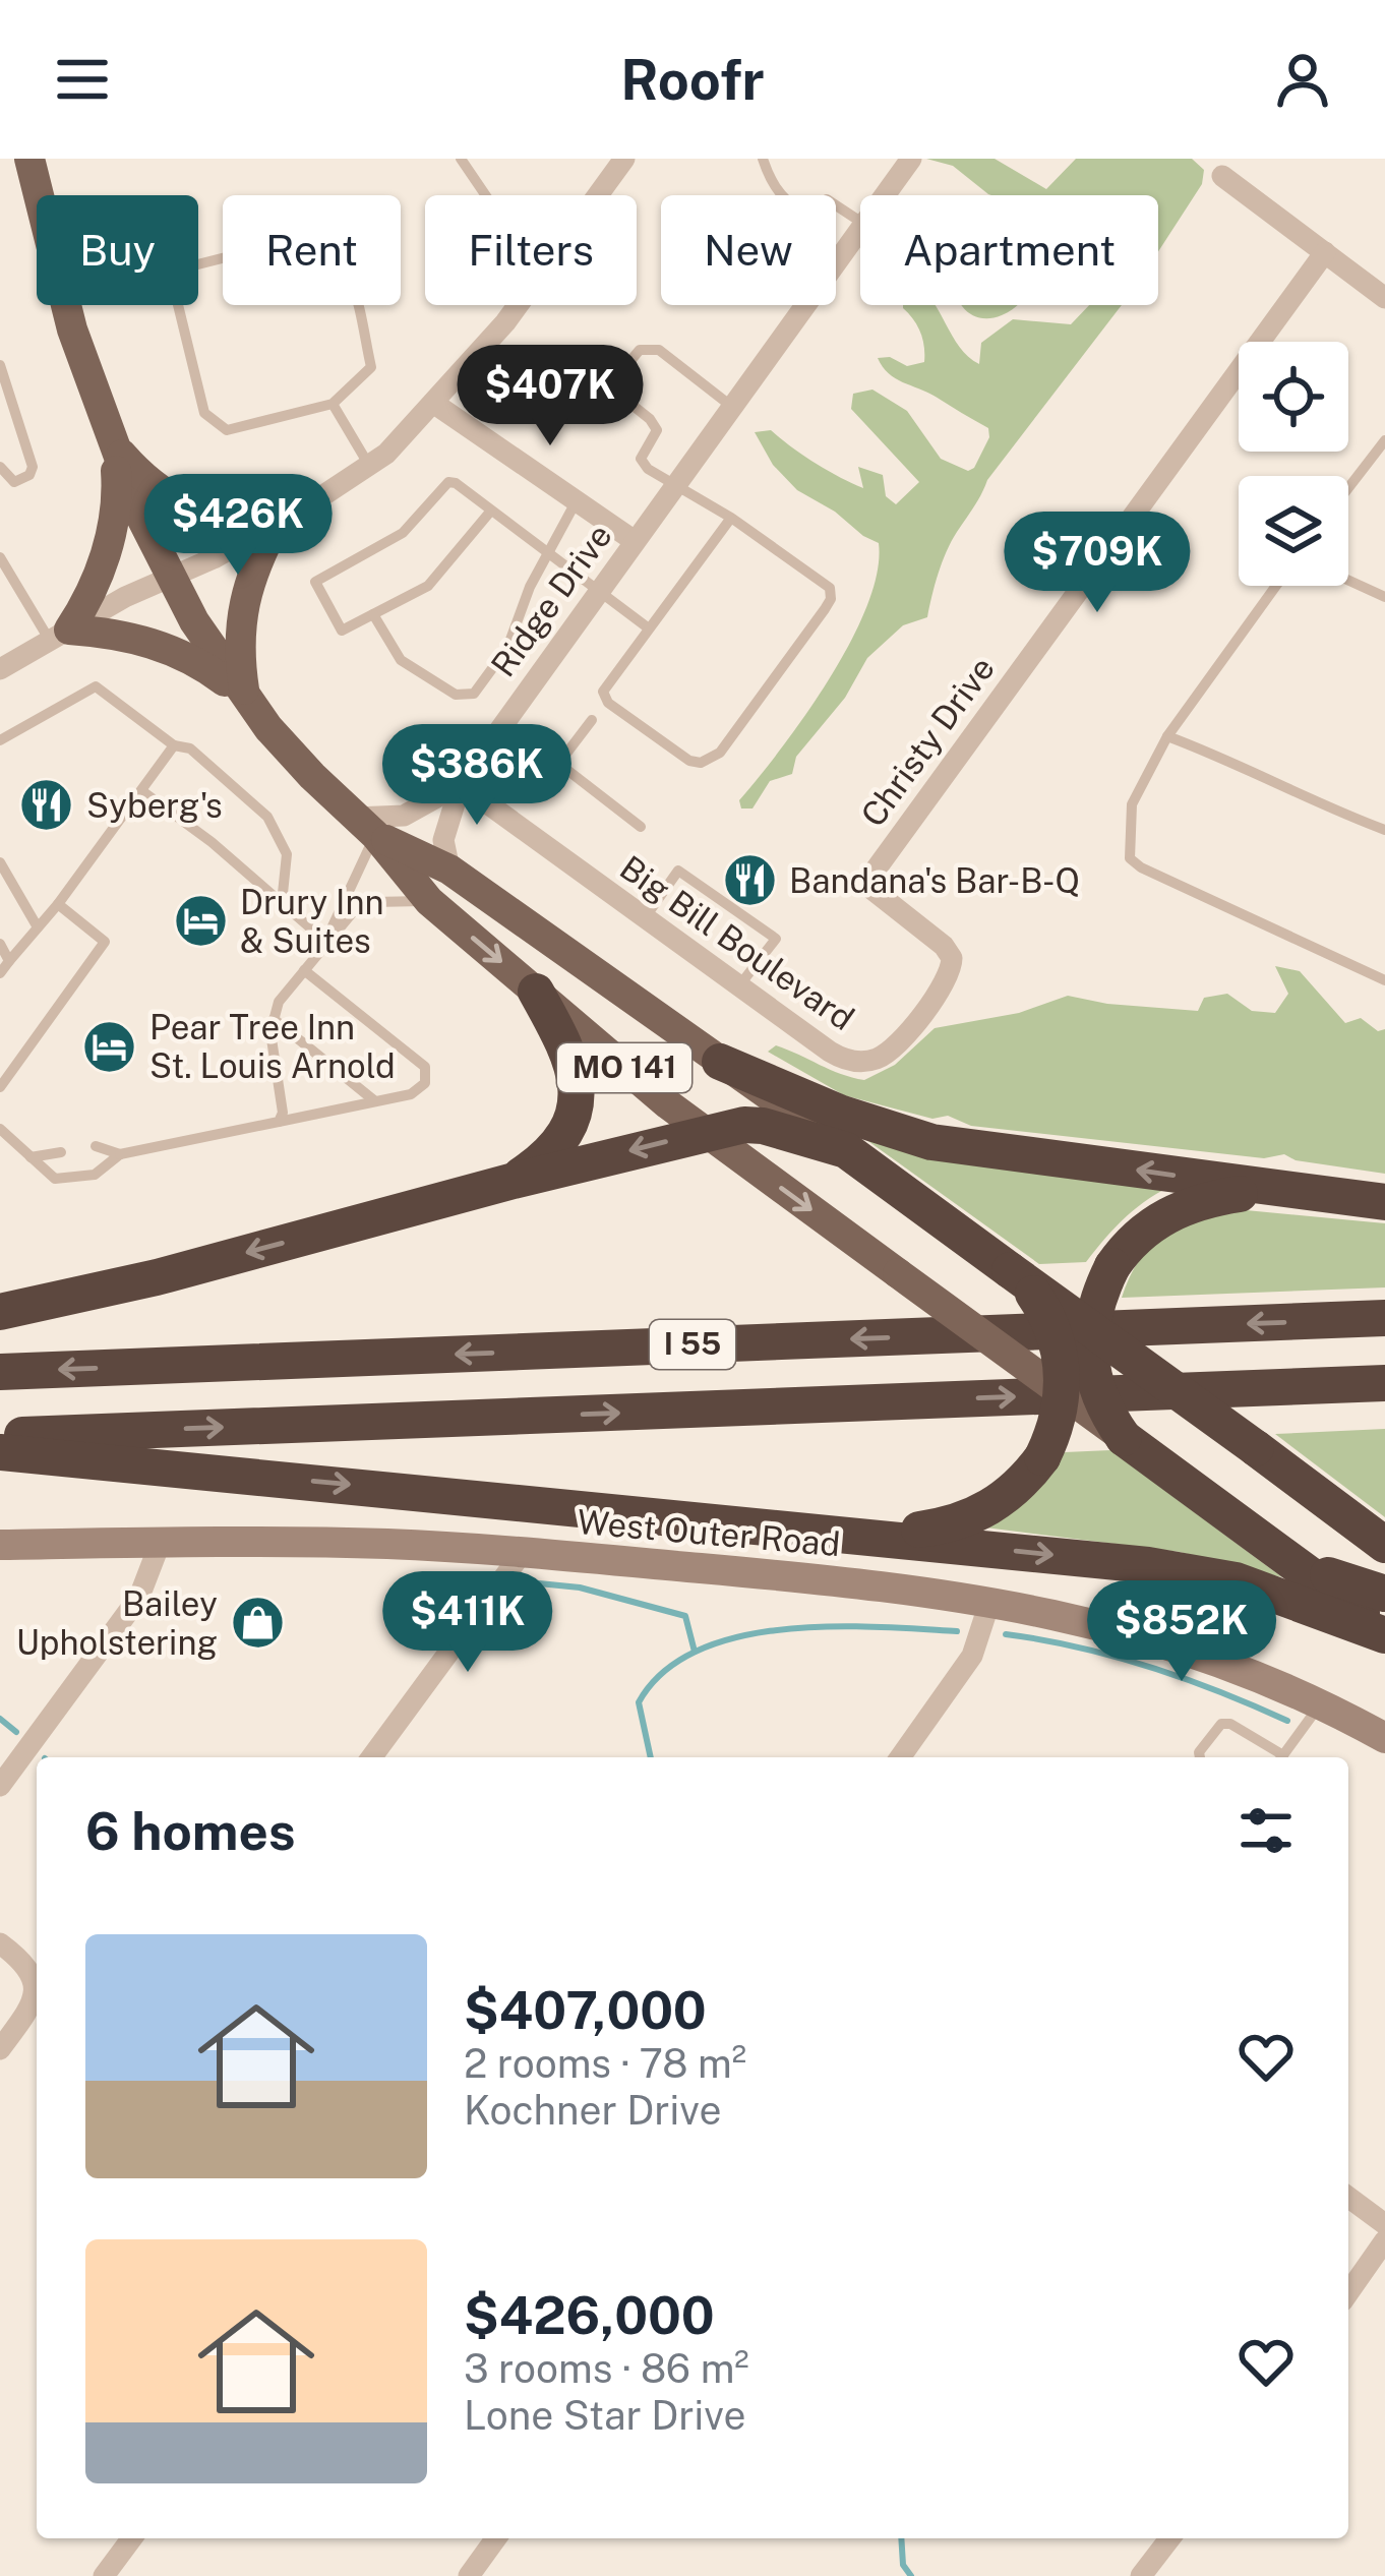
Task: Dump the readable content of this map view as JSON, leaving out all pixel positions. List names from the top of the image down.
{
  "streets": {
    "highway": ["MO 141", "I 55"],
    "street": [
      "Ridge Drive",
      "Christy Drive",
      "Big Bill Boulevard",
      "West Outer Road"
    ]
  },
  "crossings": [
    ["Ridge Drive", "Big Bill Boulevard"],
    ["Ridge Drive", "MO 141"],
    ["Christy Drive", "Big Bill Boulevard"]
  ],
  "places": {
    "restaurant": ["Syberg's", "Bandana's Bar-B-Q"],
    "hotel": ["Drury Inn & Suites", "Pear Tree Inn St. Louis Arnold"],
    "shop": ["Bailey Upholstering"]
  },
  "page": {
    "header": "Roofr",
    "chip": [
      "Buy",
      "Rent",
      "Filters",
      "New",
      "Apartment"
    ],
    "price": [
      "$407K",
      "$426K",
      "$709K",
      "$386K",
      "$411K",
      "$852K"
    ],
    "heading": "6 homes",
    "list": [
      {
        "name": "$407,000",
        "note": "2 rooms · 78 m² · Kochner Drive"
      },
      {
        "name": "$426,000",
        "note": "3 rooms · 86 m² · Lone Star Drive"
      }
    ]
  }
}
